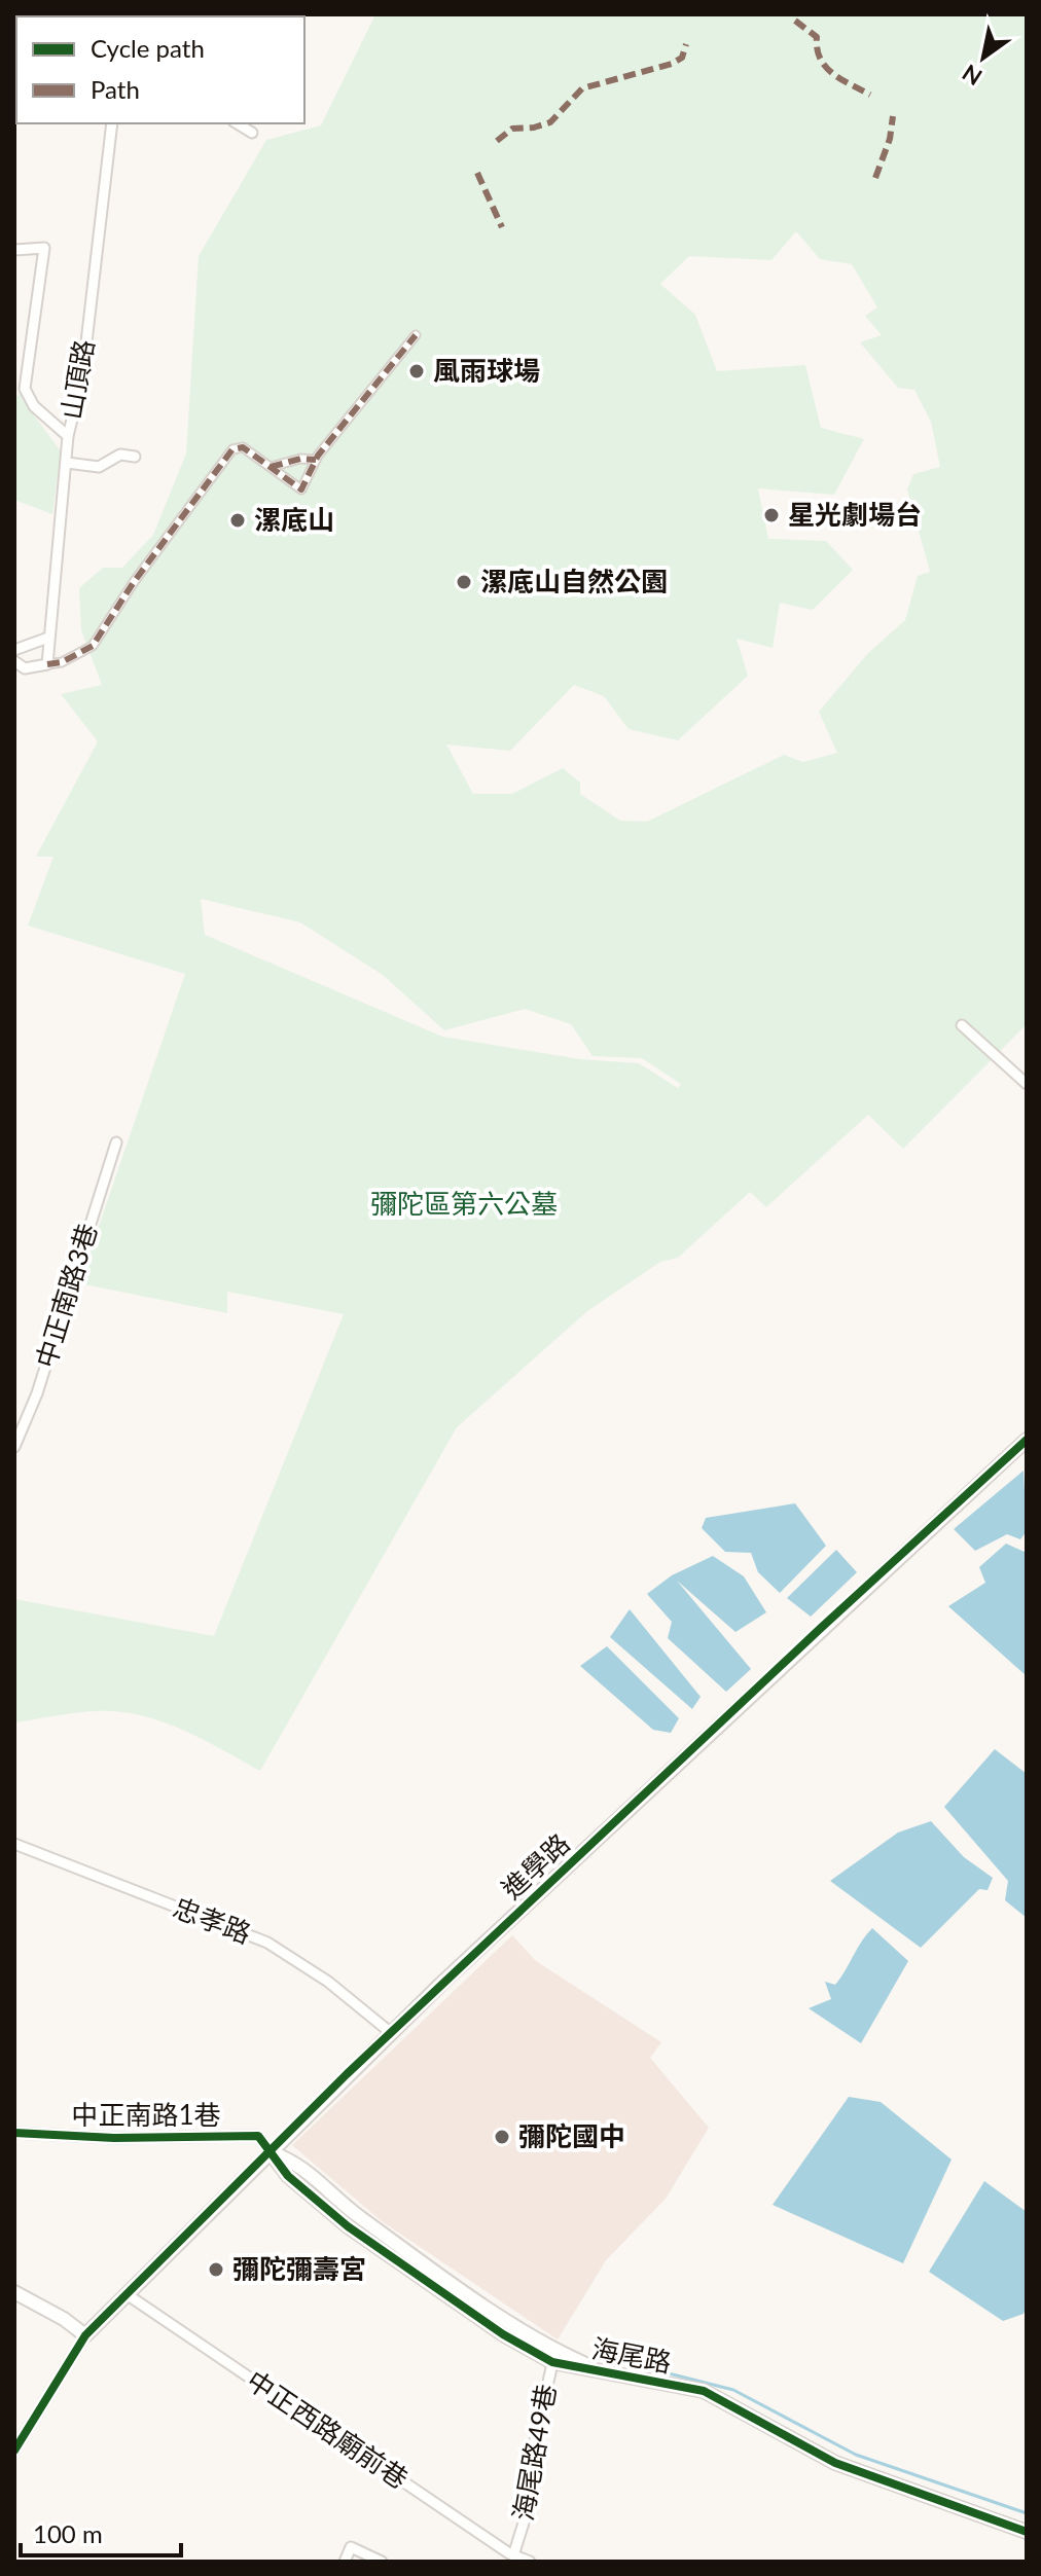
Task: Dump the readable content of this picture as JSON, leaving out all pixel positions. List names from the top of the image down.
{
  "streets": {
    "street": [
      "山頂路",
      "中正南路3巷",
      "進學路",
      "忠孝路",
      "中正南路1巷",
      "海尾路",
      "中正西路廟前巷",
      "海尾路49巷"
    ]
  },
  "crossings": [
    ["進學路", "忠孝路"],
    ["進學路", "中正南路1巷"],
    ["進學路", "海尾路"],
    ["進學路", "中正西路廟前巷"],
    ["中正南路1巷", "海尾路"],
    ["海尾路", "海尾路49巷"],
    ["中正西路廟前巷", "海尾路49巷"]
  ],
  "parks": ["彌陀區第六公墓"],
  "places": [
    "風雨球場",
    "星光劇場台",
    "漯底山",
    "漯底山自然公園",
    "彌陀國中",
    "彌陀彌壽宮"
  ],
  "legend": ["Cycle path", "Path"],
  "scale_bar": "100 m",
  "north": "bottom left"
}
